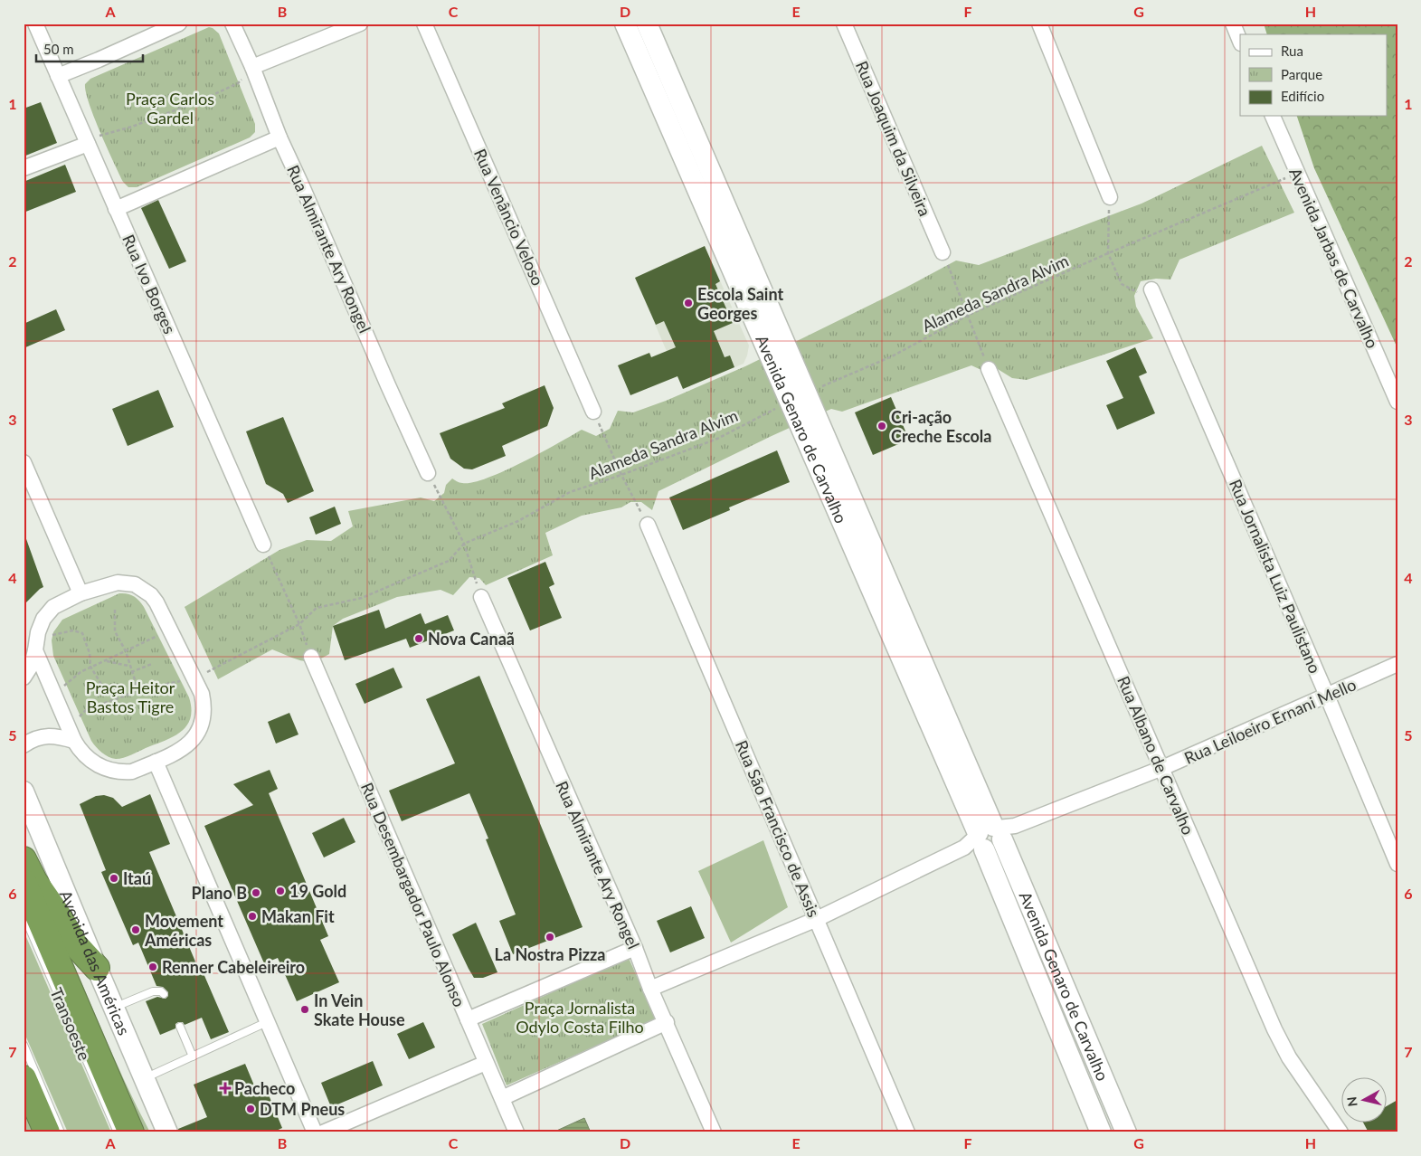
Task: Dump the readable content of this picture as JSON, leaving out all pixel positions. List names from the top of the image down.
{
  "streets": {
    "street": [
      "Rua Joaquim da Silveira",
      "Rua Venâncio Veloso",
      "Rua Almirante Ary Rongel",
      "Avenida Jarbas de Carvalho",
      "Rua Ivo Borges",
      "Avenida Genaro de Carvalho",
      "Rua Jornalista Luiz Paulistano",
      "Rua Leiloeiro Ernani Mello",
      "Rua Albano de Carvalho",
      "Rua São Francisco de Assis",
      "Rua Desembargador Paulo Alonso",
      "Avenida das Américas"
    ],
    "lane": ["Transoeste"],
    "path": ["Alameda Sandra Alvim"]
  },
  "crossings": [
    ["Rua Almirante Ary Rongel", "Rua Leiloeiro Ernani Mello"],
    ["Avenida Jarbas de Carvalho", "Alameda Sandra Alvim"],
    ["Alameda Sandra Alvim", "Avenida Genaro de Carvalho"],
    ["Avenida Genaro de Carvalho", "Rua Leiloeiro Ernani Mello"],
    ["Rua Jornalista Luiz Paulistano", "Rua Leiloeiro Ernani Mello"],
    ["Rua Leiloeiro Ernani Mello", "Rua Albano de Carvalho"],
    ["Rua Leiloeiro Ernani Mello", "Rua São Francisco de Assis"]
  ],
  "parks": ["Praça Carlos Gardel", "Praça Heitor Bastos Tigre", "Praça Jornalista Odylo Costa Filho"],
  "places": {
    "other": [
      "Escola Saint Georges",
      "Cri-ação Creche Escola",
      "Nova Canaã",
      "Itaú",
      "19 Gold",
      "Plano B",
      "Makan Fit",
      "Movement Américas",
      "La Nostra Pizza",
      "Renner Cabeleireiro",
      "In Vein Skate House",
      "DTM Pneus"
    ],
    "health": ["Pacheco"]
  },
  "legend": ["Rua", "Parque", "Edifício"],
  "scale_bar": "50 m",
  "north": "left",
  "grid": {
    "columns": [
      "A",
      "B",
      "C",
      "D",
      "E",
      "F",
      "G",
      "H"
    ],
    "rows": [
      "1",
      "2",
      "3",
      "4",
      "5",
      "6",
      "7"
    ]
  }
}
